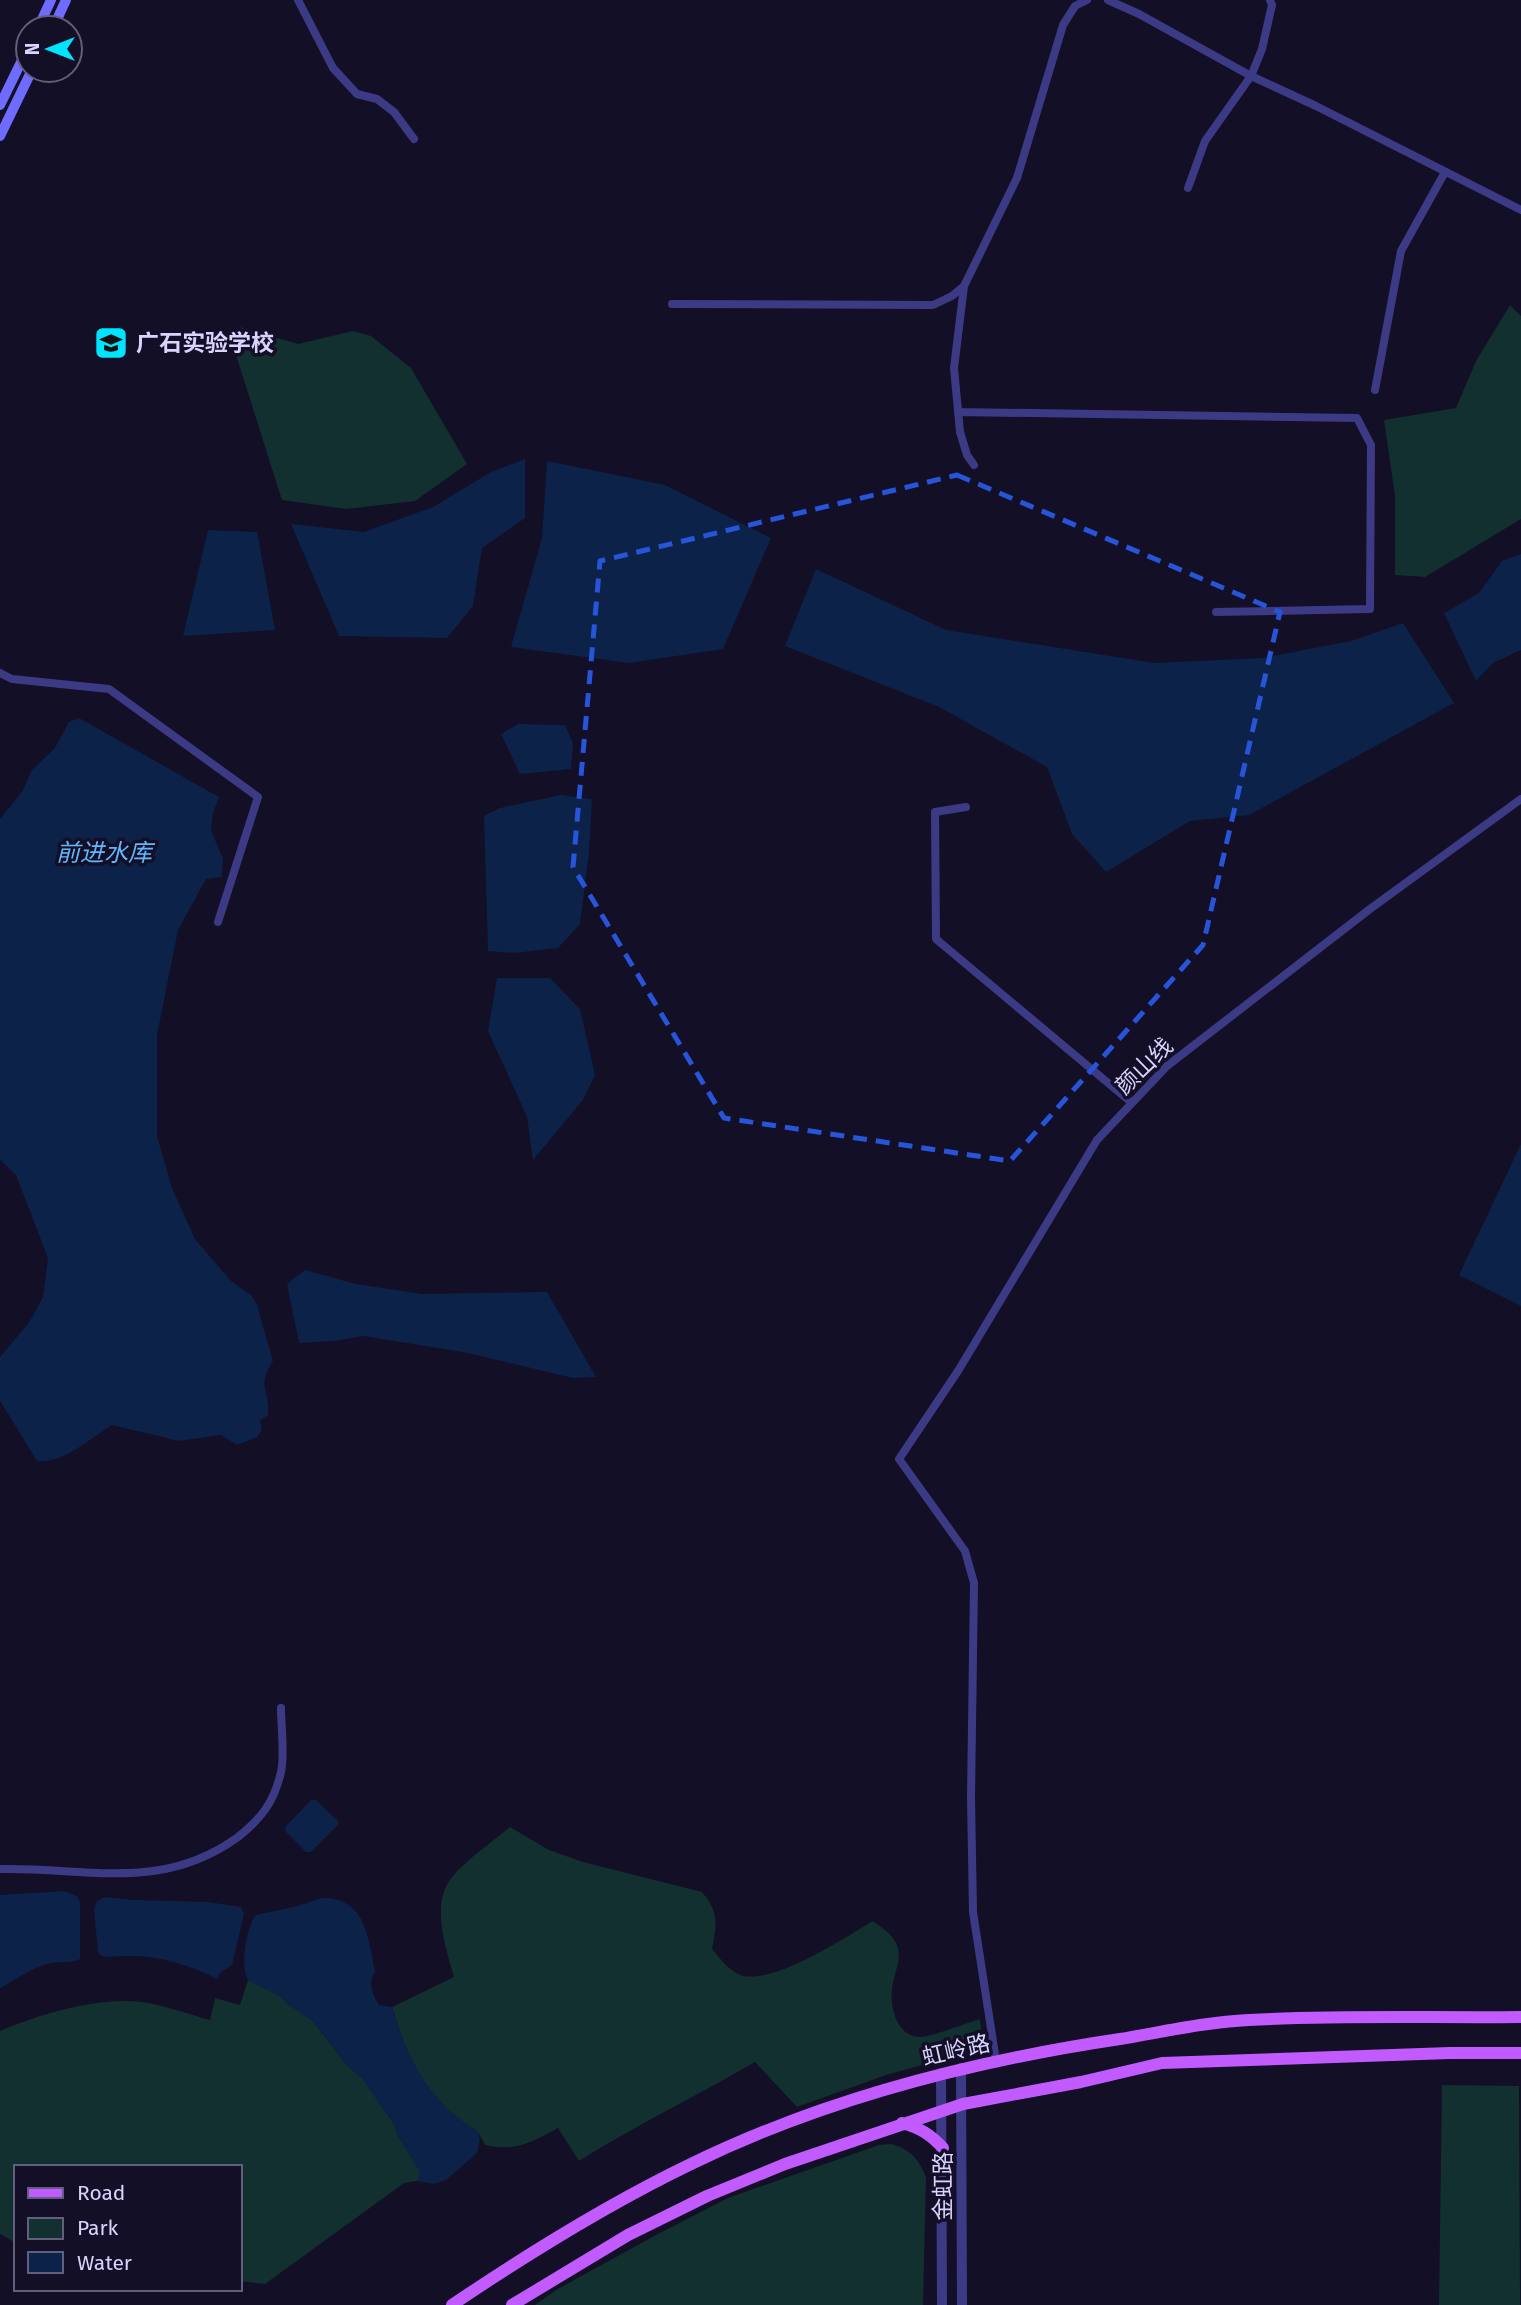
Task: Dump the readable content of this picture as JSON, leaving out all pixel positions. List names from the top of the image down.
{
  "streets": {
    "main road": ["虹岭路"],
    "street": ["颜山线", "金虹路"]
  },
  "crossings": [
    ["颜山线", "虹岭路"],
    ["虹岭路", "金虹路"]
  ],
  "water": ["前进水库"],
  "places": {
    "school or university": ["广石实验学校"]
  },
  "legend": ["Road", "Park", "Water"],
  "north": "left"
}
